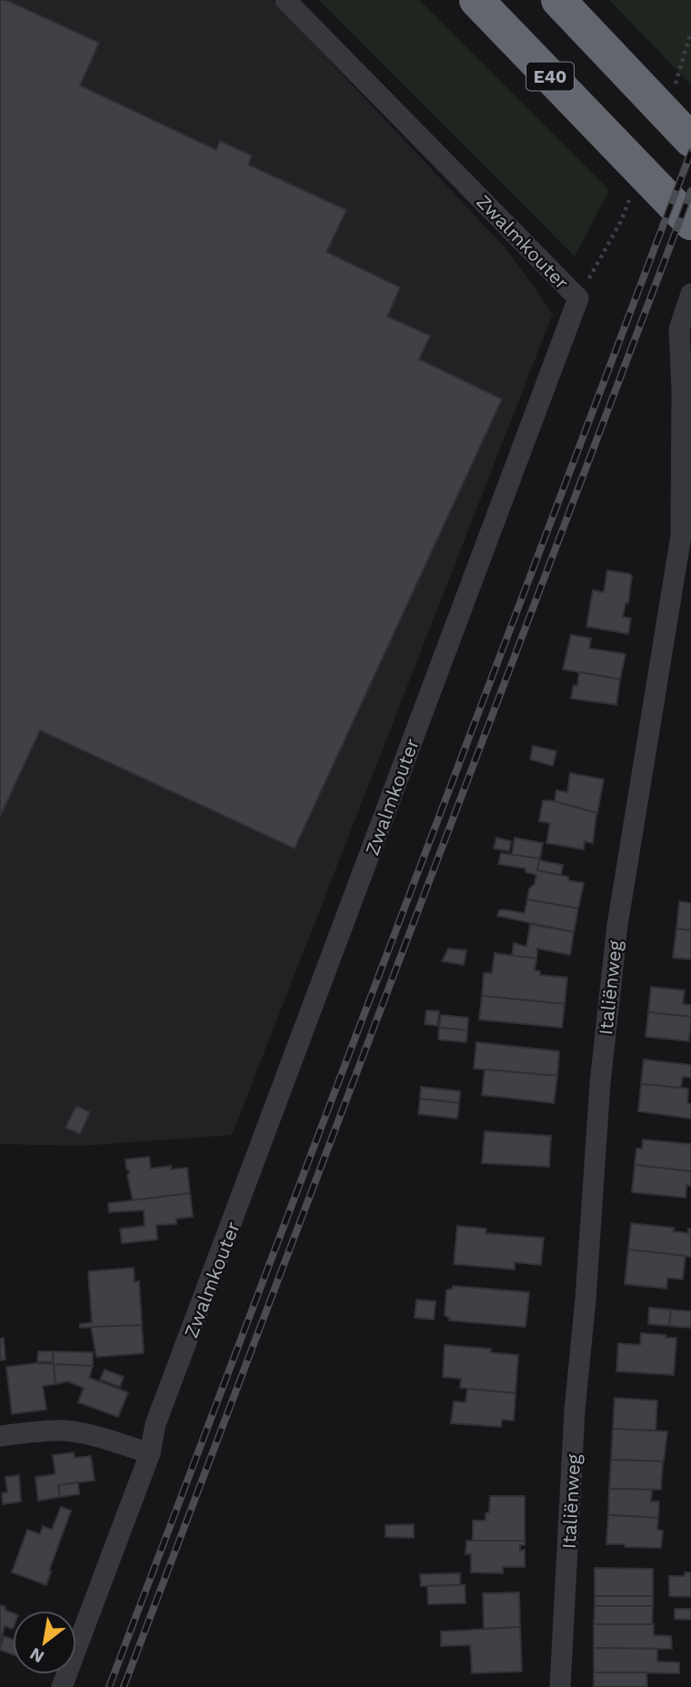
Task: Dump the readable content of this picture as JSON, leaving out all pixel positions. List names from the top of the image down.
{
  "streets": {
    "highway": ["E40"],
    "street": ["Zwalmkouter", "Italiënweg"]
  },
  "north": "bottom left"
}
